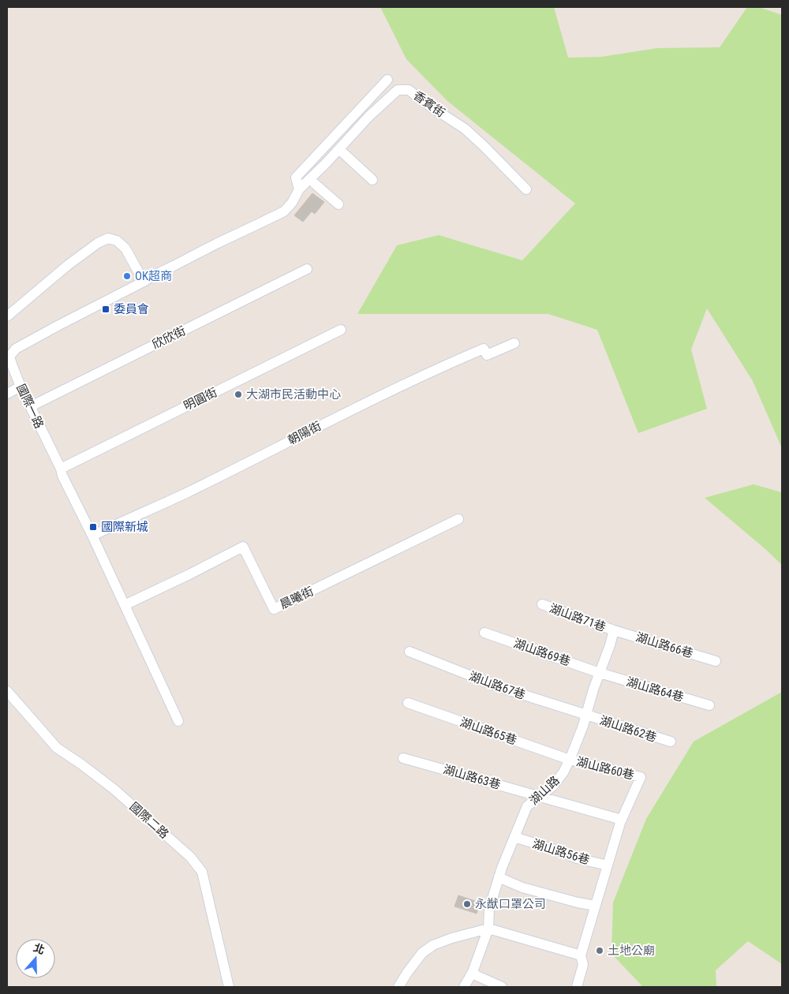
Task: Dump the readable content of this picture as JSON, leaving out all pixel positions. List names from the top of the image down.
{
  "streets": {
    "street": [
      "香賓街",
      "欣欣街",
      "明圓街",
      "國際一路",
      "朝陽街",
      "晨曦街",
      "湖山路71巷",
      "湖山路66巷",
      "湖山路69巷",
      "湖山路67巷",
      "湖山路64巷",
      "湖山路62巷",
      "湖山路65巷",
      "湖山路60巷",
      "湖山路63巷",
      "湖山路",
      "國際二路",
      "湖山路56巷"
    ]
  },
  "crossings": [
    ["香賓街", "國際一路"],
    ["欣欣街", "國際一路"],
    ["明圓街", "國際一路"],
    ["國際一路", "朝陽街"],
    ["國際一路", "晨曦街"],
    ["湖山路71巷", "湖山路66巷"],
    ["湖山路71巷", "湖山路"],
    ["湖山路66巷", "湖山路"],
    ["湖山路69巷", "湖山路64巷"],
    ["湖山路69巷", "湖山路"],
    ["湖山路67巷", "湖山路62巷"],
    ["湖山路67巷", "湖山路"],
    ["湖山路64巷", "湖山路"],
    ["湖山路62巷", "湖山路"],
    ["湖山路65巷", "湖山路60巷"],
    ["湖山路65巷", "湖山路"],
    ["湖山路60巷", "湖山路63巷"],
    ["湖山路60巷", "湖山路"],
    ["湖山路63巷", "湖山路"],
    ["湖山路", "湖山路56巷"]
  ],
  "places": {
    "other": [
      "OK超商",
      "大湖市民活動中心",
      "永猷口罩公司",
      "土地公廟"
    ],
    "transit": ["委員會", "國際新城"]
  },
  "north": "top"
}
